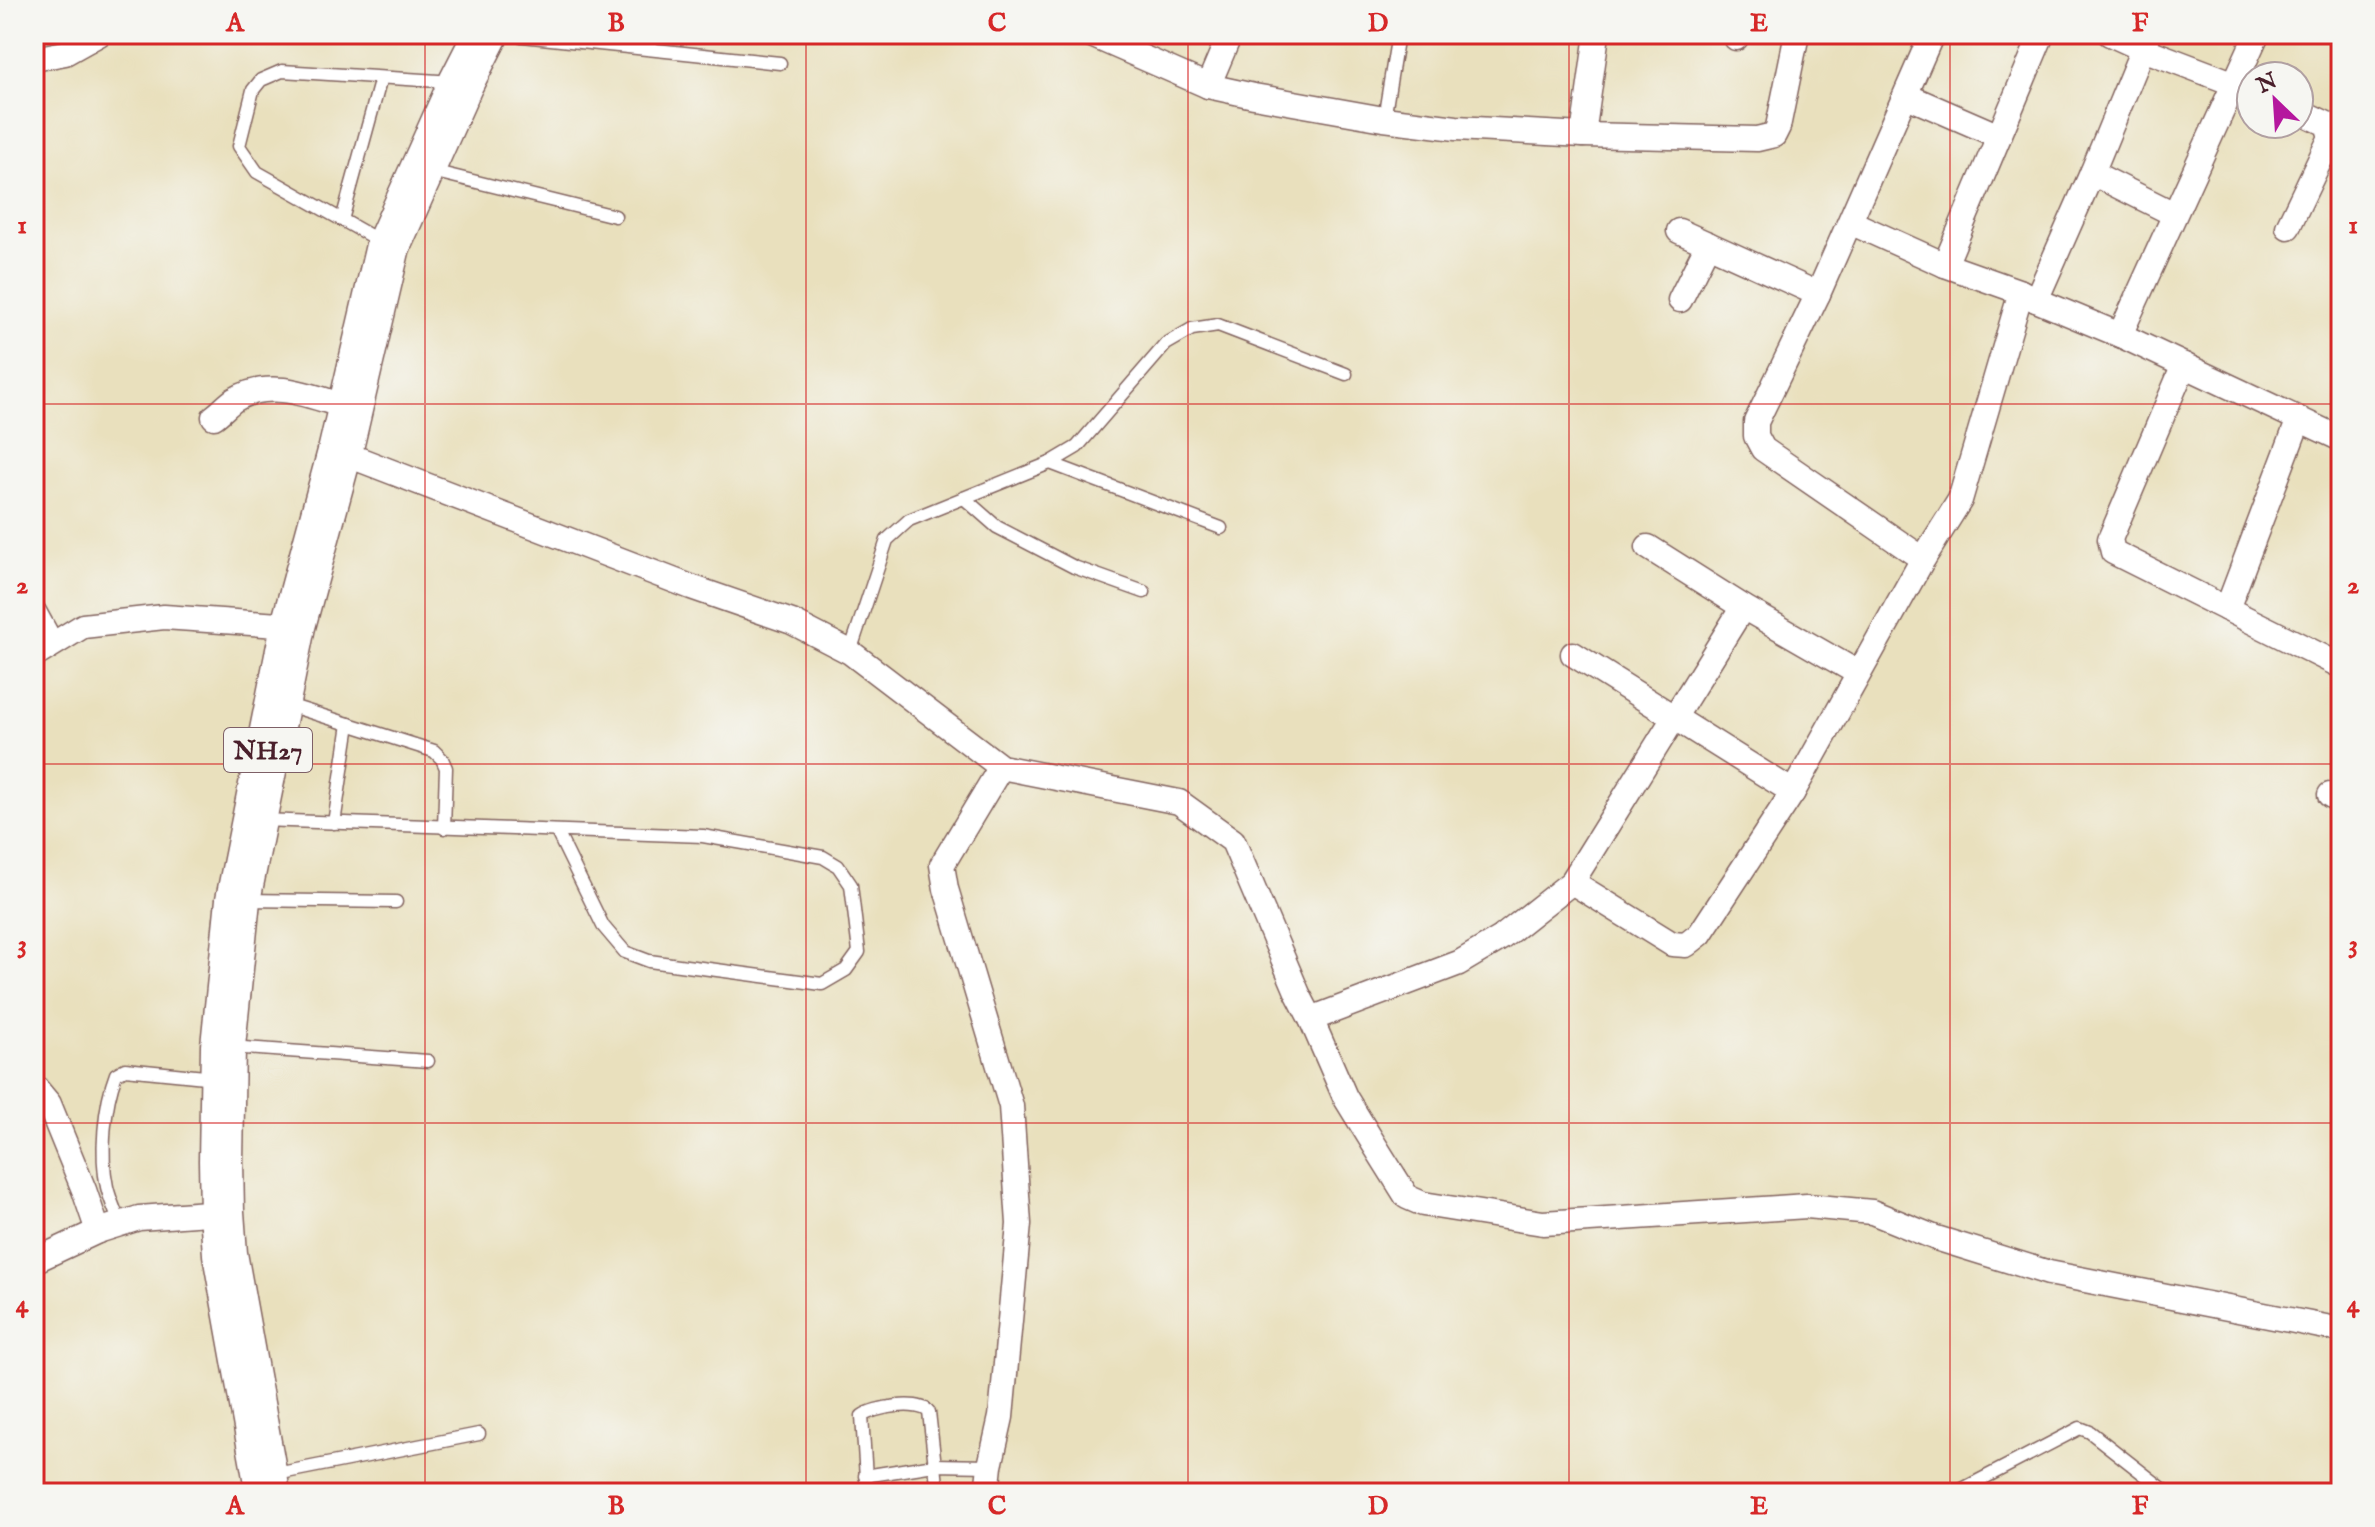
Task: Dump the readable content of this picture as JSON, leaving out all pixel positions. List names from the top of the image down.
{
  "streets": {
    "highway": ["NH27"]
  },
  "north": "top left",
  "grid": {
    "columns": [
      "A",
      "B",
      "C",
      "D",
      "E",
      "F"
    ],
    "rows": [
      "1",
      "2",
      "3",
      "4"
    ]
  }
}
